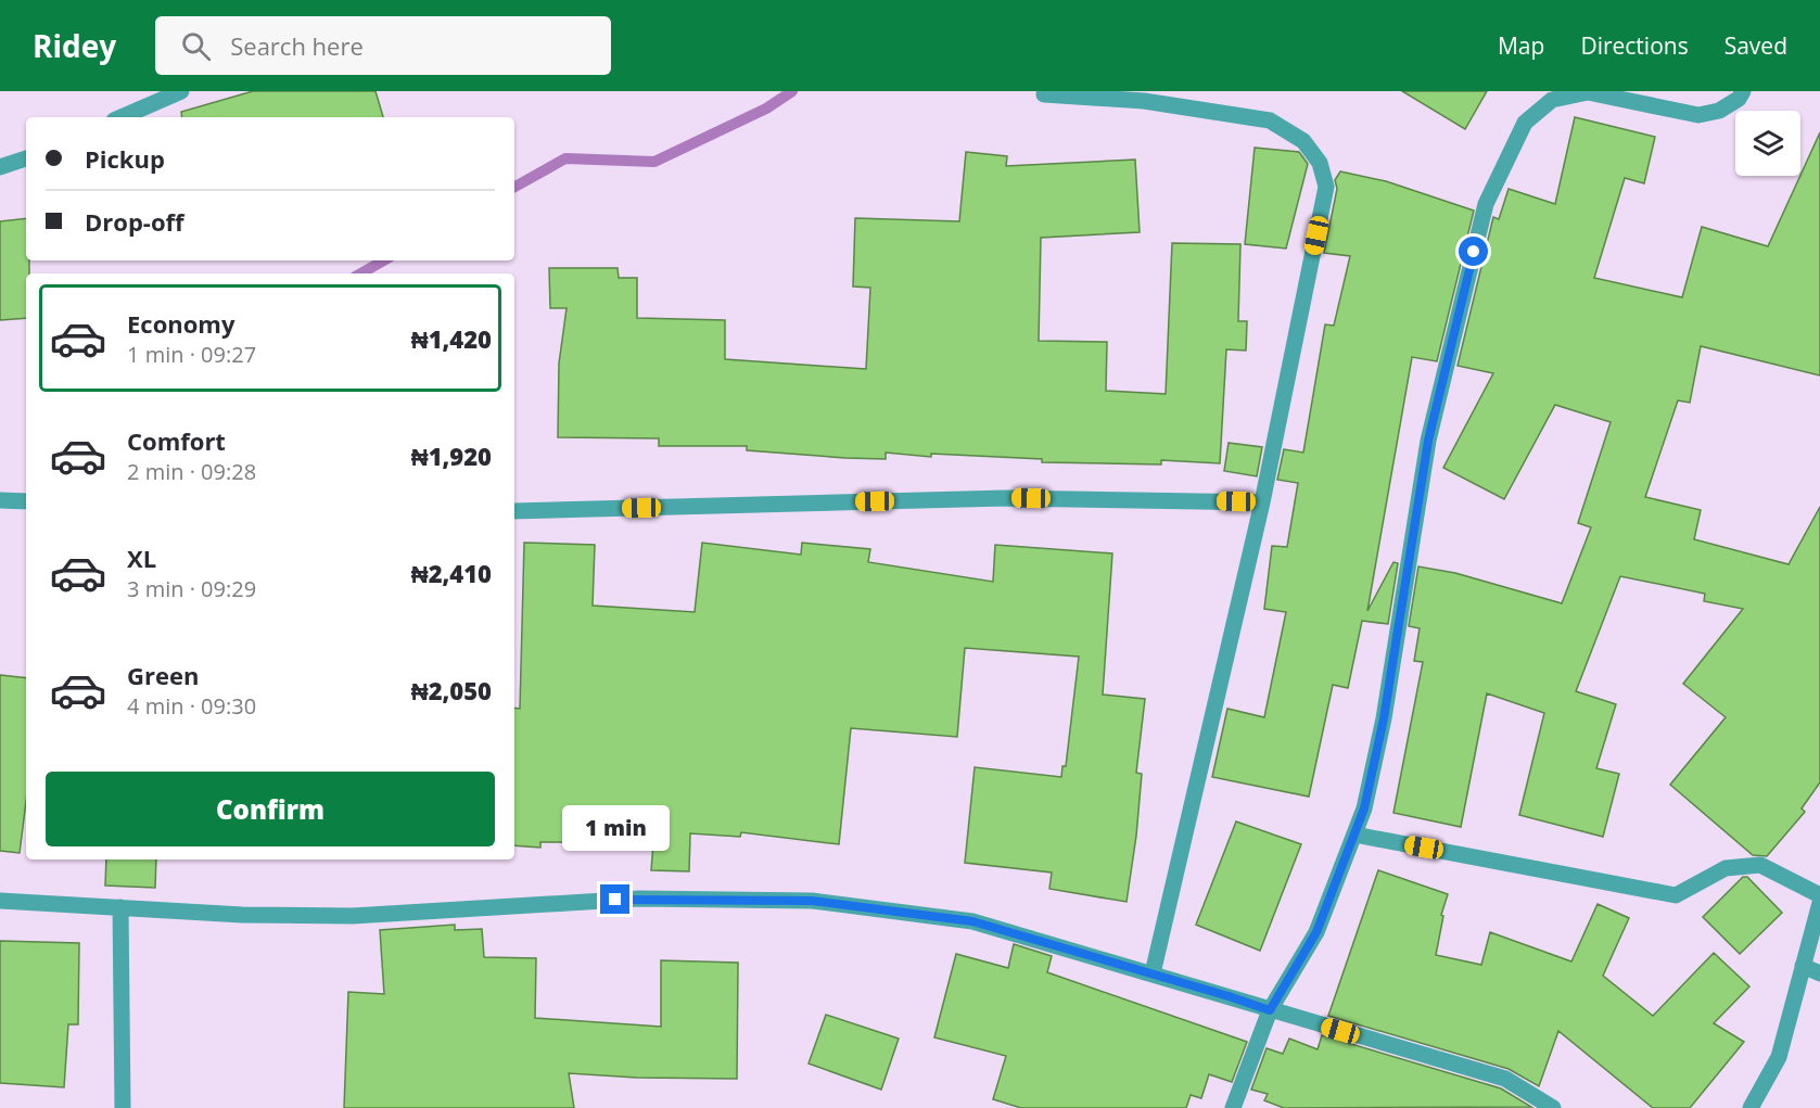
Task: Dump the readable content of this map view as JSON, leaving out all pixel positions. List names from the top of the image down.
{
  "page": {
    "header": "Ridey",
    "search": "Search here",
    "nav": ["Map", "Directions", "Saved"],
    "banner": ["Pickup", "Drop-off"],
    "list": [
      {
        "name": "Economy",
        "note": "1 min · 09:27",
        "value": "₦1,420"
      },
      {
        "name": "Comfort",
        "note": "2 min · 09:28",
        "value": "₦1,920"
      },
      {
        "name": "XL",
        "note": "3 min · 09:29",
        "value": "₦2,410"
      },
      {
        "name": "Green",
        "note": "4 min · 09:30",
        "value": "₦2,050"
      }
    ],
    "buttons": "Confirm",
    "bubble": "1 min"
  }
}
